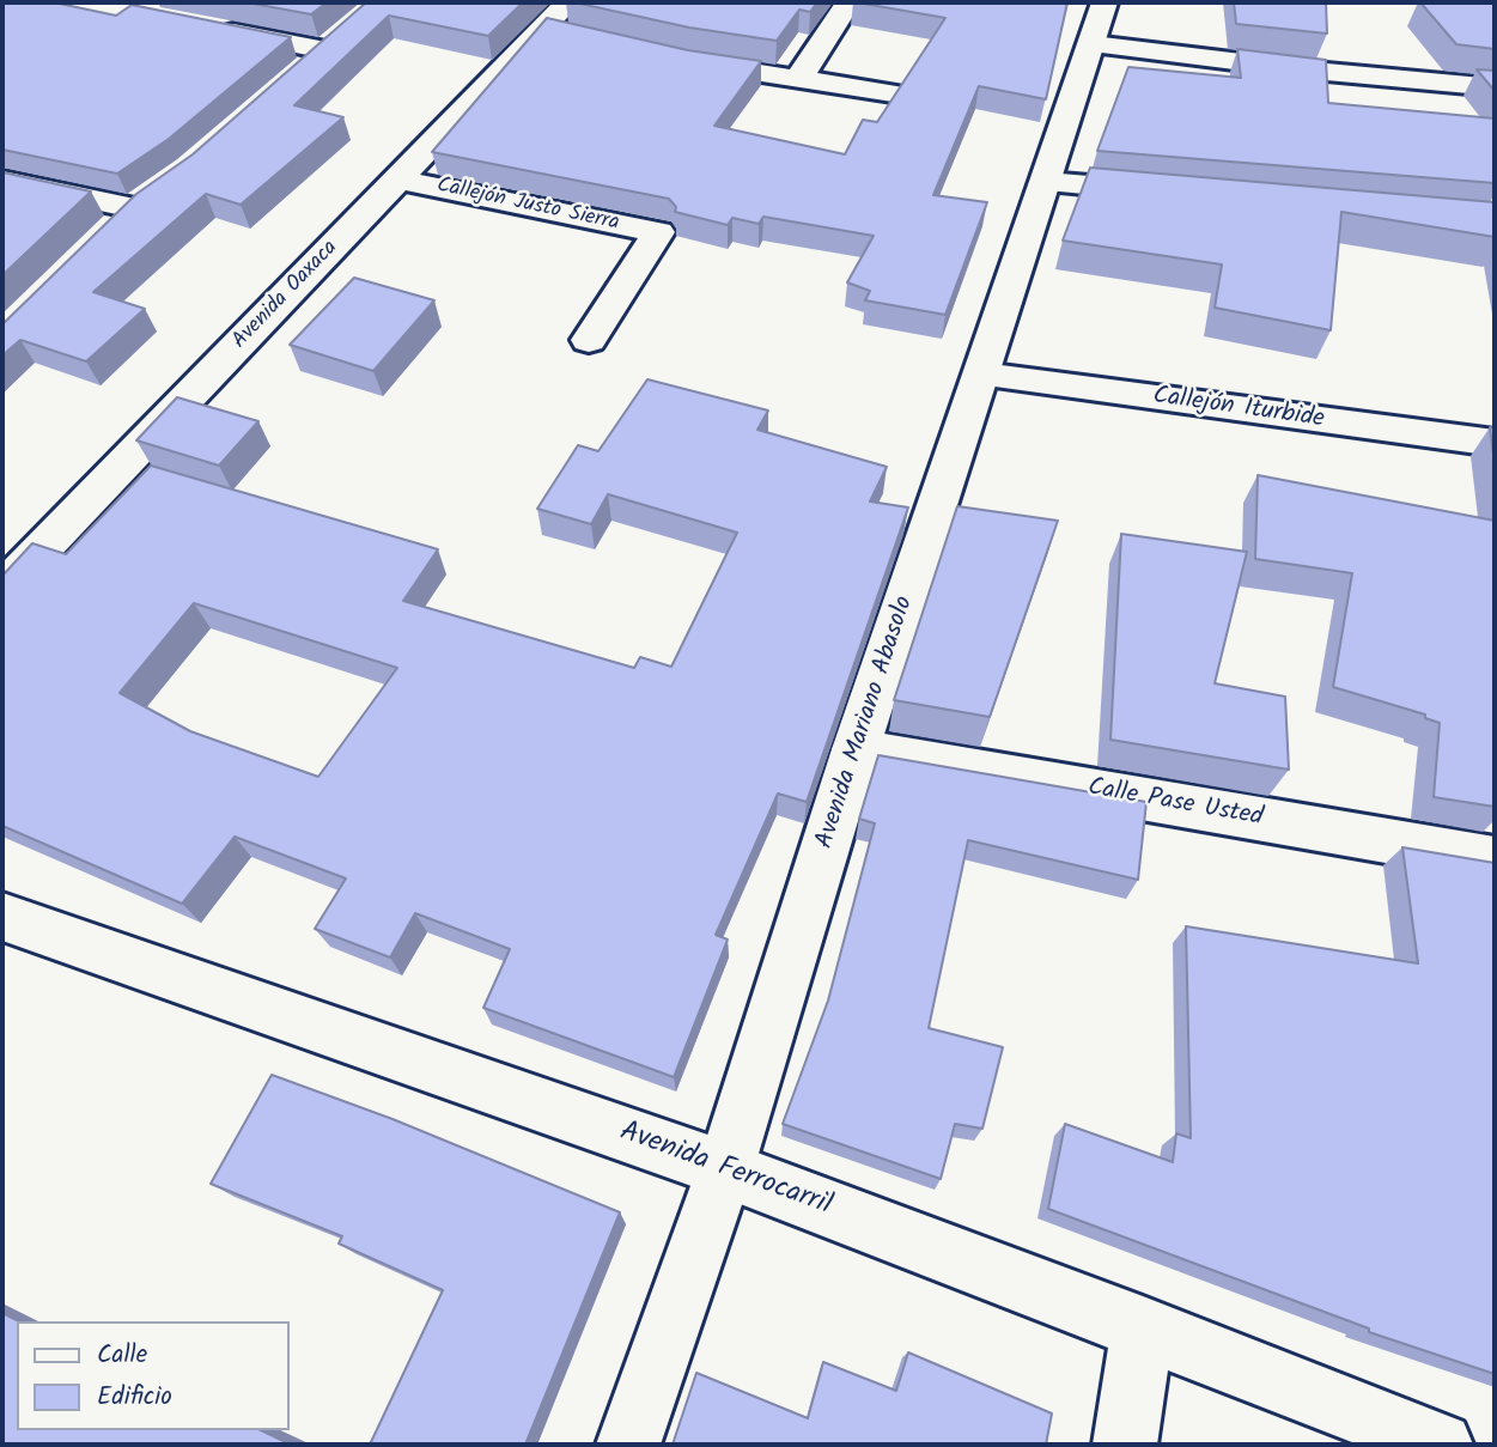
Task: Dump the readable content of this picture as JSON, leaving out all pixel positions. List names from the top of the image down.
{
  "streets": {
    "street": [
      "Callejón Justo Sierra",
      "Avenida Oaxaca",
      "Callejón Iturbide",
      "Avenida Mariano Abasolo",
      "Calle Pase Usted",
      "Avenida Ferrocarril"
    ]
  },
  "crossings": [
    ["Callejón Justo Sierra", "Avenida Oaxaca"],
    ["Callejón Iturbide", "Avenida Mariano Abasolo"],
    ["Avenida Mariano Abasolo", "Calle Pase Usted"],
    ["Avenida Mariano Abasolo", "Avenida Ferrocarril"]
  ],
  "legend": ["Calle", "Edificio"]
}
